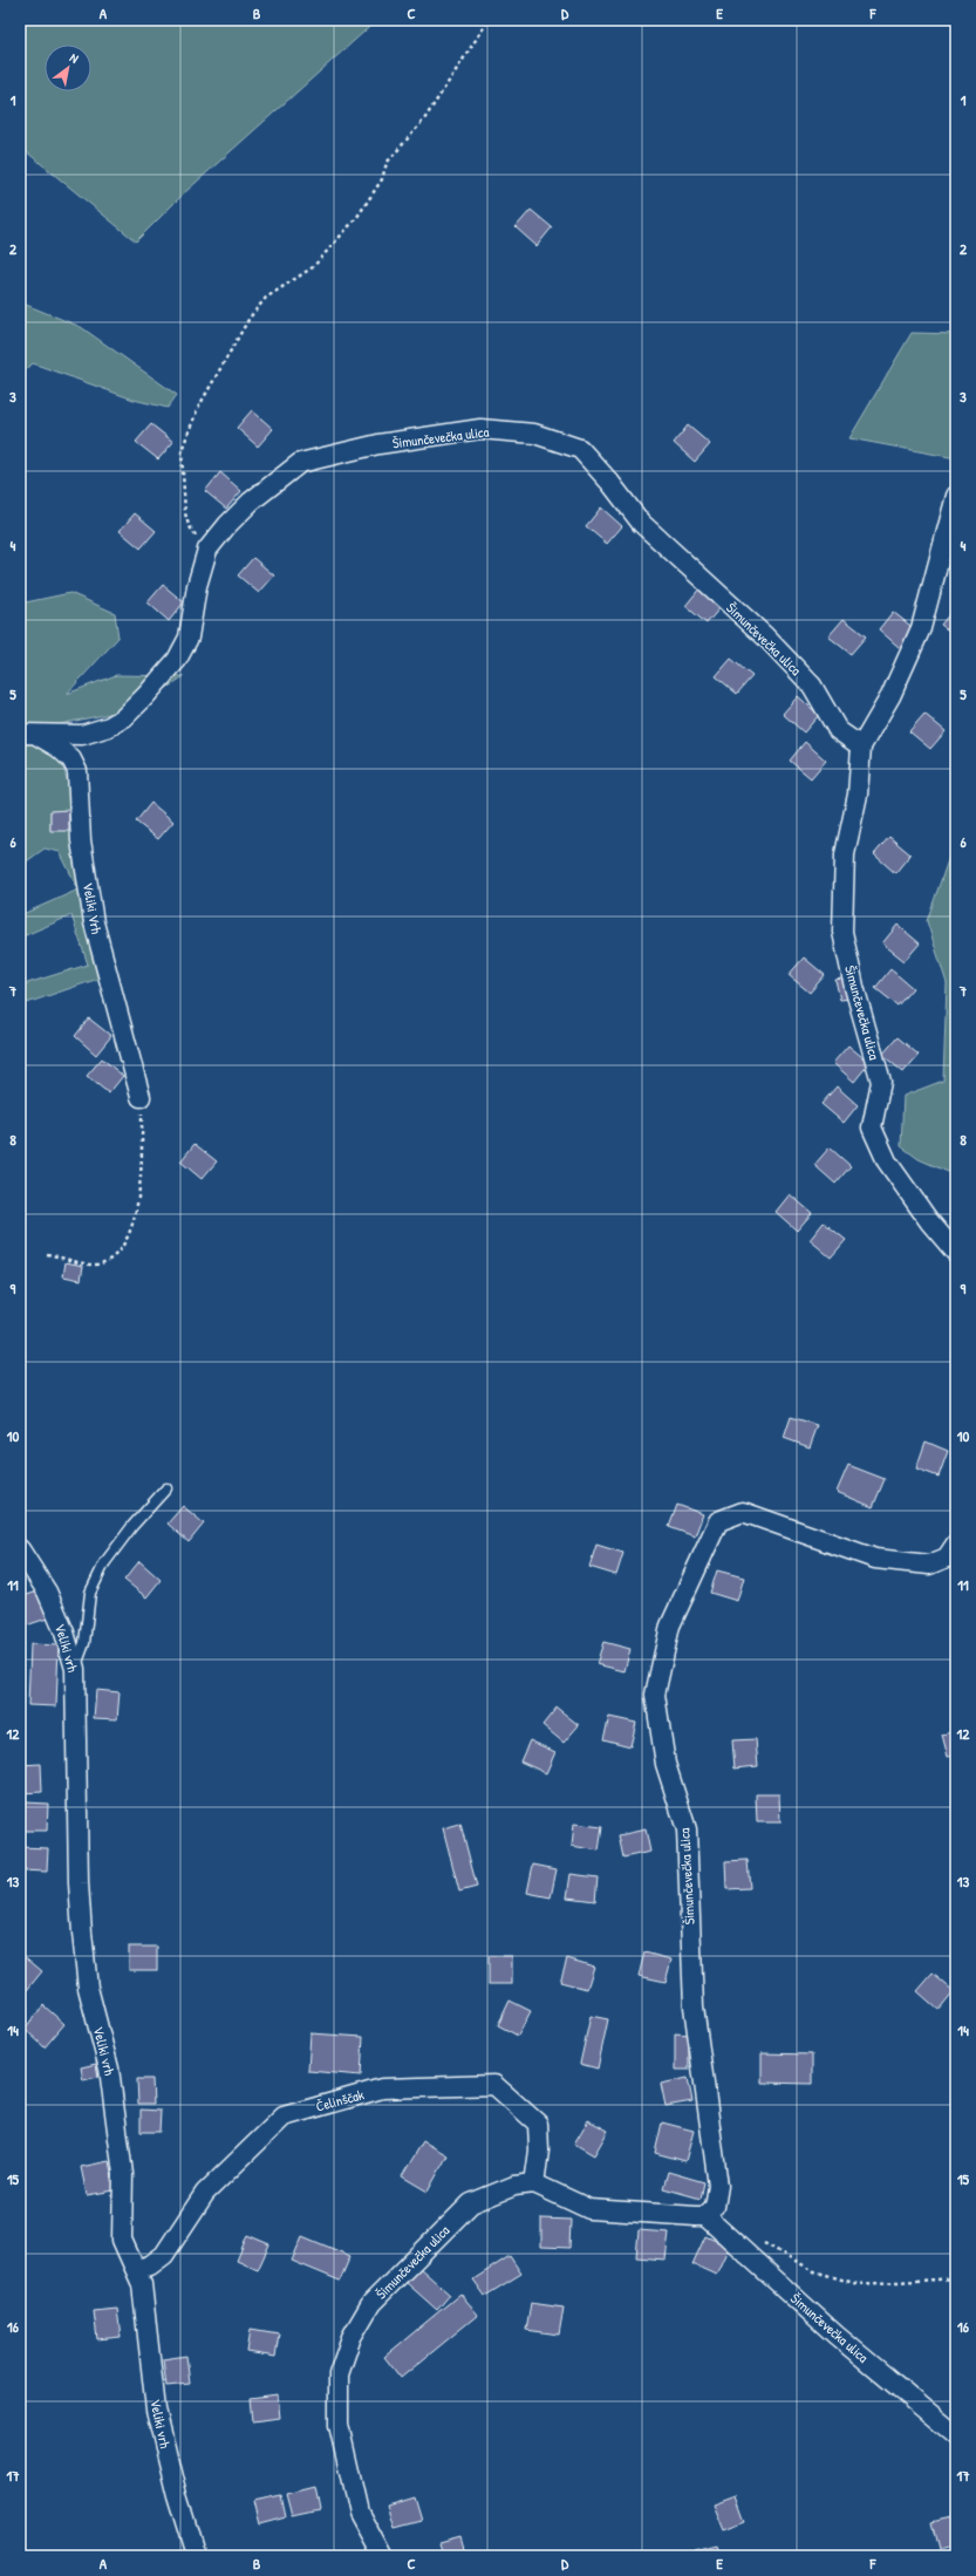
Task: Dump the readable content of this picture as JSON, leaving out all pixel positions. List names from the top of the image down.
{
  "streets": {
    "street": [
      "Šimunčevečka ulica",
      "Veliki Vrh",
      "Veliki vrh",
      "Čelinščak"
    ]
  },
  "crossings": [
    ["Šimunčevečka ulica", "Veliki Vrh"],
    ["Šimunčevečka ulica", "Čelinščak"],
    ["Veliki vrh", "Čelinščak"]
  ],
  "north": "top right",
  "grid": {
    "columns": [
      "A",
      "B",
      "C",
      "D",
      "E",
      "F"
    ],
    "rows": [
      "1",
      "2",
      "3",
      "4",
      "5",
      "6",
      "7",
      "8",
      "9",
      "10",
      "11",
      "12",
      "13",
      "14",
      "15",
      "16",
      "17"
    ]
  }
}
